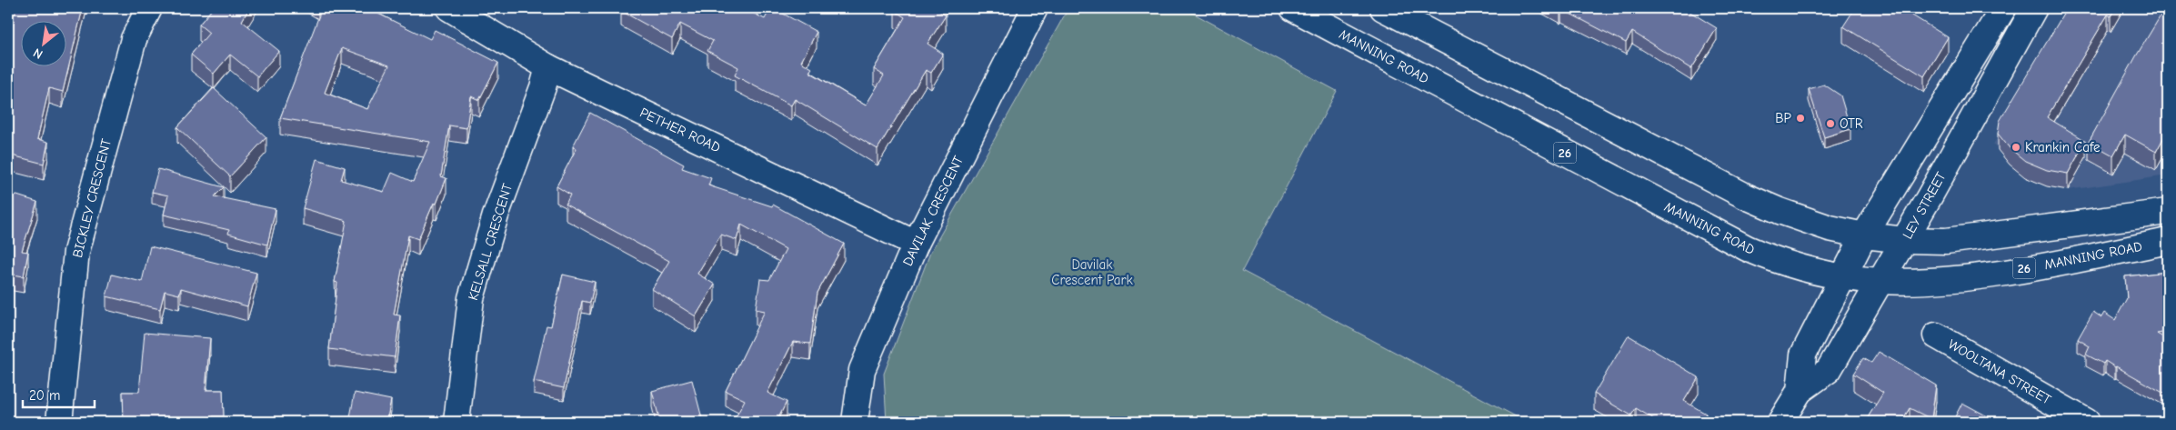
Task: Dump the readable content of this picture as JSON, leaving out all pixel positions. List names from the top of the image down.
{
  "streets": {
    "street": [
      "MANNING ROAD",
      "PETHER ROAD",
      "26",
      "BICKLEY CRESCENT",
      "LEY STREET",
      "DAVILAK CRESCENT",
      "KELSALL CRESCENT",
      "WOOLTANA STREET"
    ]
  },
  "crossings": [
    ["MANNING ROAD", "LEY STREET"],
    ["PETHER ROAD", "DAVILAK CRESCENT"],
    ["PETHER ROAD", "KELSALL CRESCENT"]
  ],
  "parks": ["Davilak Crescent Park"],
  "places": ["BP", "OTR", "Krankin Cafe"],
  "scale_bar": "20 m",
  "north": "bottom left"
}
